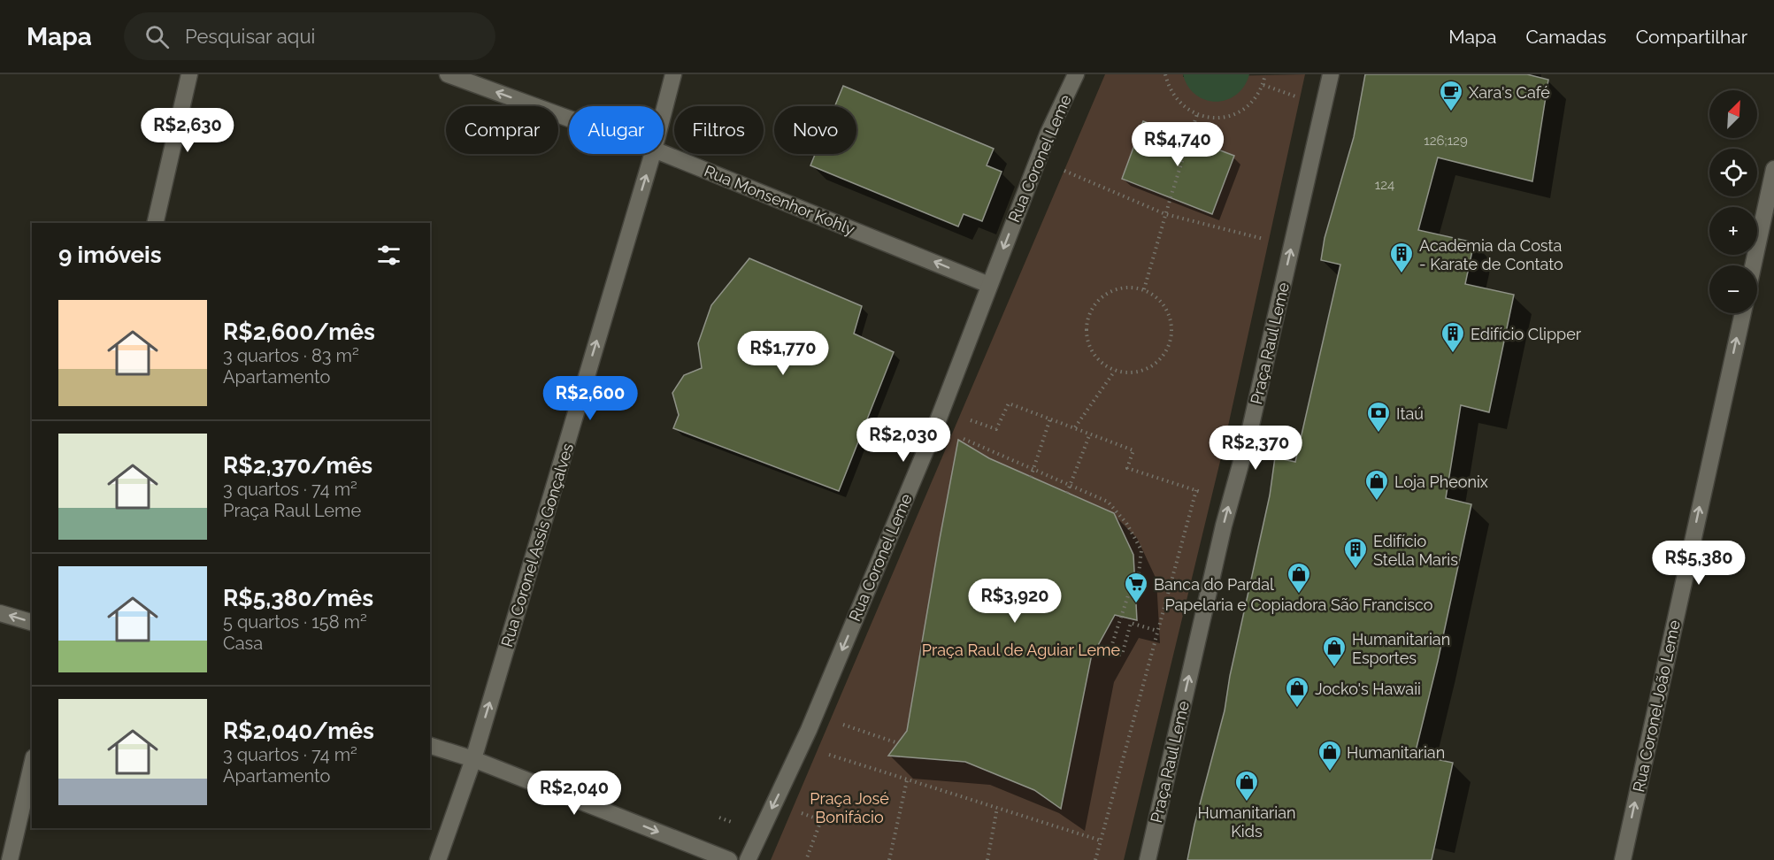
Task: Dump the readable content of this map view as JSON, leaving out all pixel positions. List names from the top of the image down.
{
  "streets": {
    "street": [
      "Rua Coronel Leme",
      "Rua Monsenhor Kohly",
      "Praça Raul Leme",
      "Rua Coronel Assis Gonçalves",
      "Rua Coronel João Leme"
    ]
  },
  "crossings": [
    ["Rua Coronel Leme", "Rua Monsenhor Kohly"]
  ],
  "one_way": [
    "Rua Coronel Leme",
    "Rua Monsenhor Kohly",
    "Praça Raul Leme",
    "Rua Coronel Assis Gonçalves",
    "Rua Coronel João Leme"
  ],
  "parks": ["Praça Raul de Aguiar Leme", "Praça José Bonifácio"],
  "places": {
    "cafe": ["Xara's Café"],
    "building": ["Academia da Costa - Karate de Contato", "Edifício Clipper", "Edifício Stella Maris"],
    "bank": ["Itaú"],
    "shop": [
      "Loja Pheonix",
      "Papelaria e Copiadora São Francisco",
      "Humanitarian Esportes",
      "Jocko's Hawaii",
      "Humanitarian",
      "Humanitarian Kids"
    ],
    "supermarket": ["Banca do Pardal"]
  },
  "house_numbers": ["126;129", "124"],
  "north": "top right",
  "page": {
    "header": "Mapa",
    "search": "Pesquisar aqui",
    "nav": ["Mapa", "Camadas", "Compartilhar"],
    "map_buttons": ["+", "−"],
    "chip": [
      "Comprar",
      "Alugar",
      "Filtros",
      "Novo"
    ],
    "price": [
      "R$2,630",
      "R$4,740",
      "R$1,770",
      "R$2,600",
      "R$2,030",
      "R$2,370",
      "R$5,380",
      "R$3,920",
      "R$2,040"
    ],
    "heading": "9 imóveis",
    "list": [
      {
        "name": "R$2,600/mês",
        "note": "3 quartos · 83 m² · Apartamento"
      },
      {
        "name": "R$2,370/mês",
        "note": "3 quartos · 74 m² · Praça Raul Leme"
      },
      {
        "name": "R$5,380/mês",
        "note": "5 quartos · 158 m² · Casa"
      },
      {
        "name": "R$2,040/mês",
        "note": "3 quartos · 74 m² · Apartamento"
      }
    ]
  }
}
